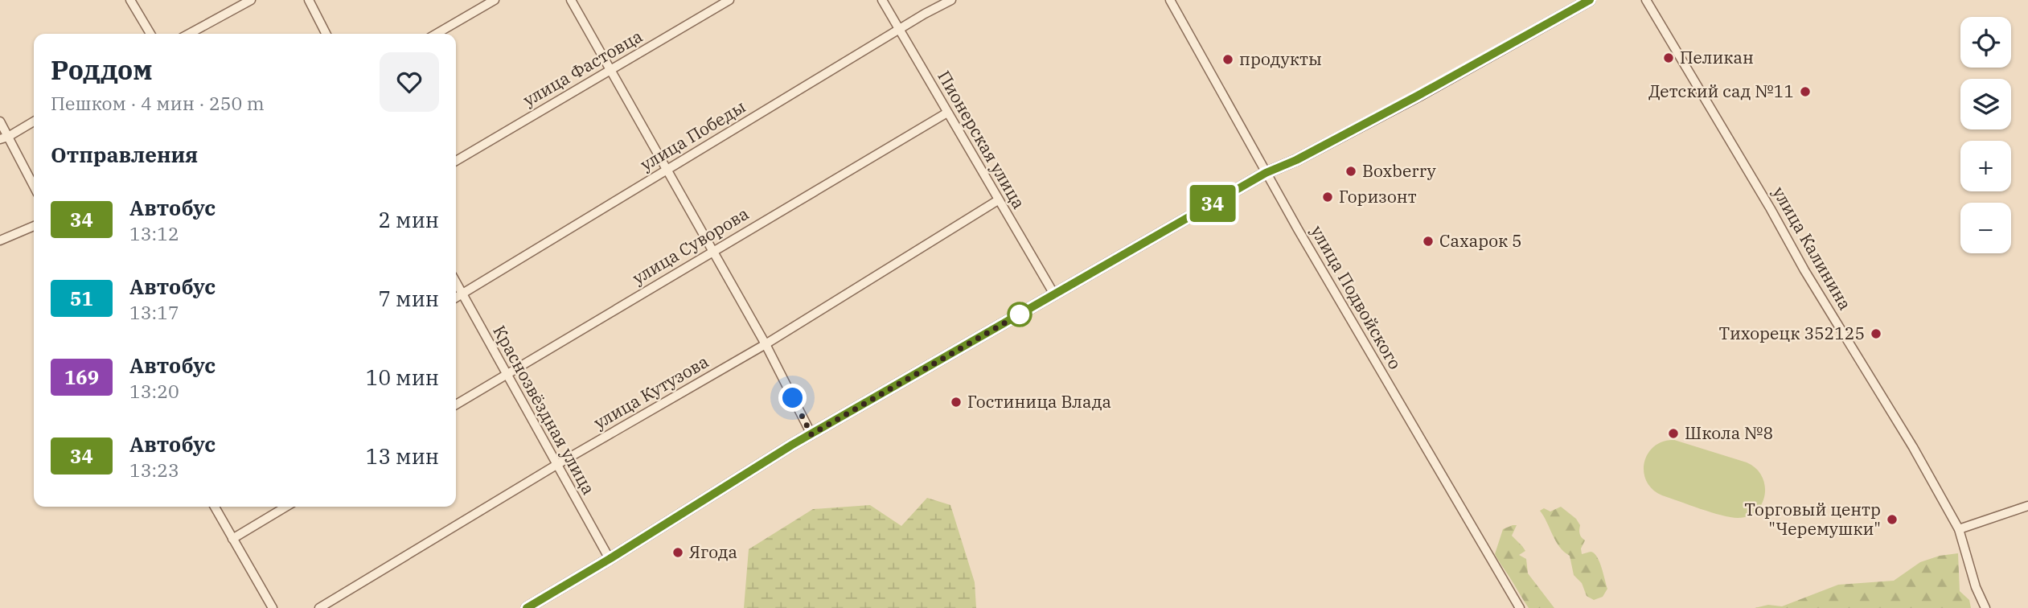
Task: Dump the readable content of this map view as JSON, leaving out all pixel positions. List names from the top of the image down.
{
  "streets": {
    "street": [
      "улица Фастовца",
      "улица Победы",
      "Пионерская улица",
      "улица Суворова",
      "улица Калинина",
      "улица Подвойского",
      "улица Кутузова",
      "Краснозвёздная улица"
    ]
  },
  "crossings": [
    ["улица Победы", "Пионерская улица"],
    ["улица Победы", "Краснозвёздная улица"],
    ["Пионерская улица", "улица Суворова"],
    ["Пионерская улица", "улица Кутузова"],
    ["улица Суворова", "Краснозвёздная улица"],
    ["улица Кутузова", "Краснозвёздная улица"]
  ],
  "places": [
    "Пеликан",
    "продукты",
    "Детский сад №11",
    "Boxberry",
    "Горизонт",
    "Сахарок 5",
    "Тихорецк 352125",
    "Гостиница Влада",
    "Школа №8",
    "Торговый центр \"Черемушки\"",
    "Ягода"
  ],
  "lines": ["bus line 34"],
  "page": {
    "on_map": "34",
    "map_buttons": ["+", "−"],
    "heading": [
      ["Роддом", "Пешком · 4 мин · 250 m"],
      "Отправления"
    ],
    "list": [
      {
        "mark": "34",
        "name": "Автобус",
        "note": "13:12",
        "value": "2 мин"
      },
      {
        "mark": "51",
        "name": "Автобус",
        "note": "13:17",
        "value": "7 мин"
      },
      {
        "mark": "169",
        "name": "Автобус",
        "note": "13:20",
        "value": "10 мин"
      },
      {
        "mark": "34",
        "name": "Автобус",
        "note": "13:23",
        "value": "13 мин"
      }
    ]
  }
}
